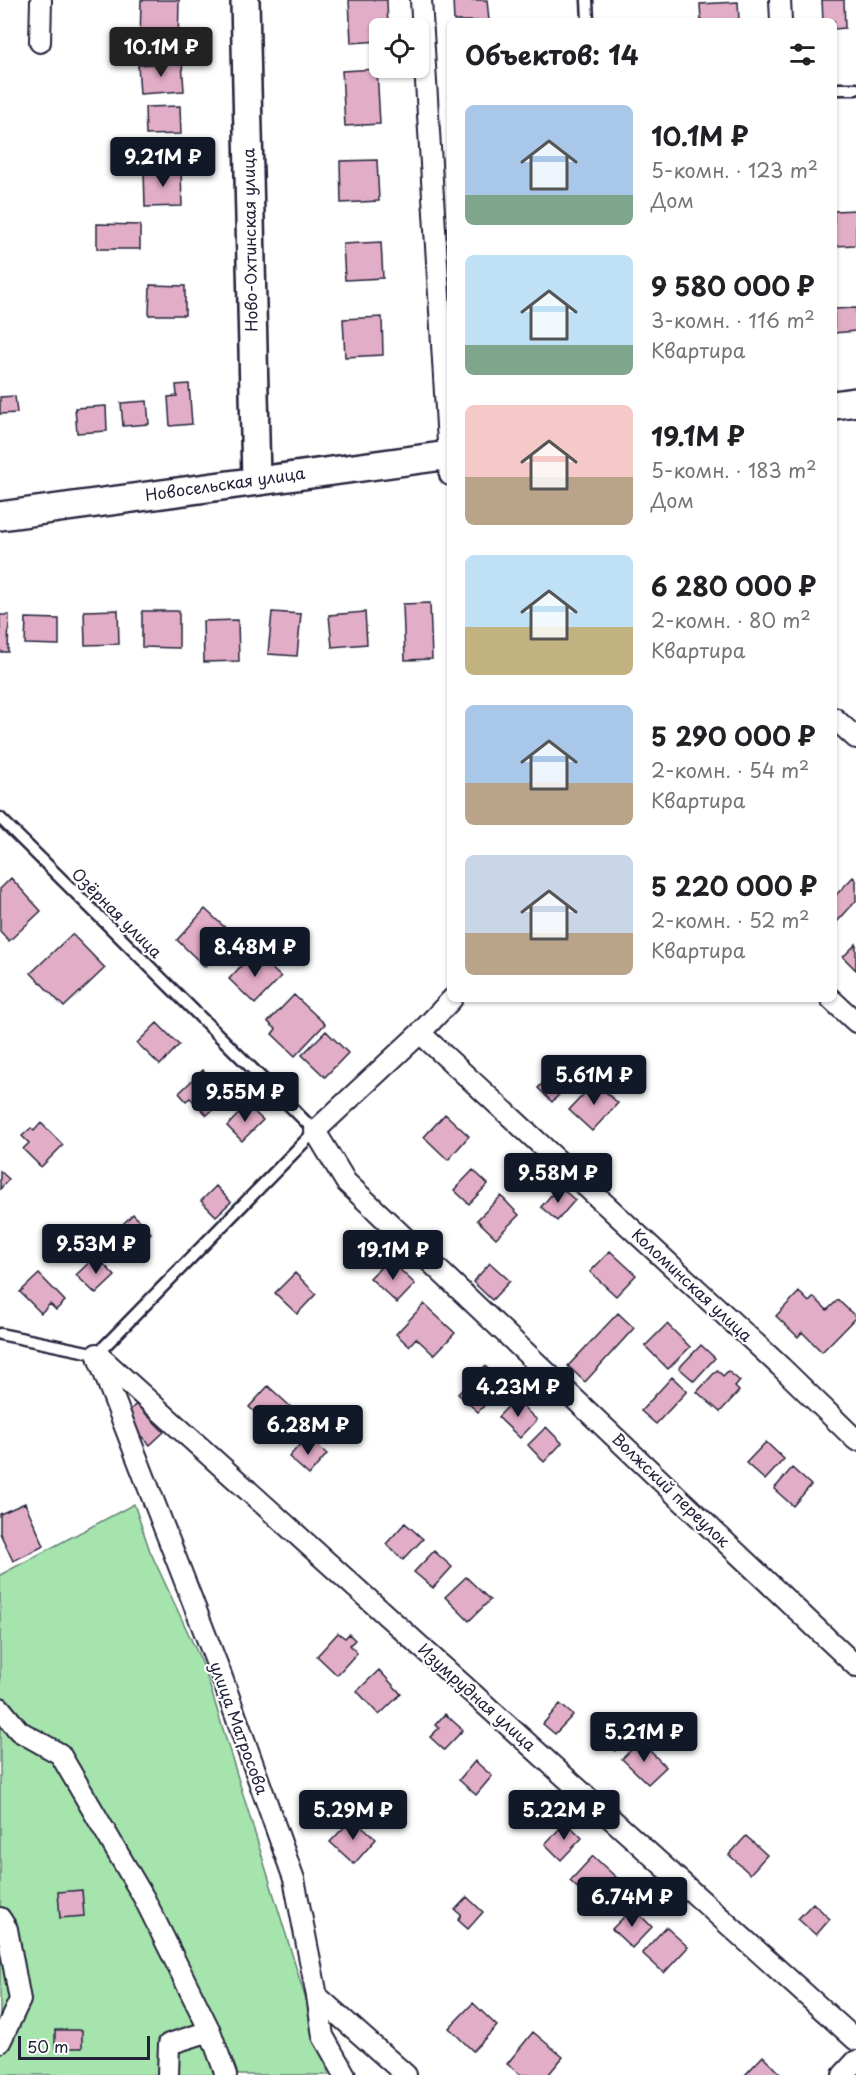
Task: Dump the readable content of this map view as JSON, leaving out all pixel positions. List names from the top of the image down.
{
  "streets": {
    "street": [
      "Ново-Охтинская улица",
      "Новосельская улица",
      "Коломинская улица",
      "Волжский переулок",
      "Изумрудная улица",
      "улица Матросова"
    ],
    "lane": ["Озёрная улица"]
  },
  "crossings": [
    ["Ново-Охтинская улица", "Новосельская улица"],
    ["Озёрная улица", "Волжский переулок"],
    ["Изумрудная улица", "улица Матросова"]
  ],
  "scale_bar": "50 m",
  "page": {
    "heading": "Объектов: 14",
    "price": [
      "10.1M ₽",
      "9.21M ₽",
      "8.48M ₽",
      "5.61M ₽",
      "9.55M ₽",
      "9.58M ₽",
      "9.53M ₽",
      "19.1M ₽",
      "4.23M ₽",
      "6.28M ₽",
      "5.21M ₽",
      "5.29M ₽",
      "5.22M ₽",
      "6.74M ₽"
    ],
    "list": [
      {
        "name": "10.1M ₽",
        "note": "5-комн. · 123 m² · Дом"
      },
      {
        "name": "9 580 000 ₽",
        "note": "3-комн. · 116 m² · Квартира"
      },
      {
        "name": "19.1M ₽",
        "note": "5-комн. · 183 m² · Дом"
      },
      {
        "name": "6 280 000 ₽",
        "note": "2-комн. · 80 m² · Квартира"
      },
      {
        "name": "5 290 000 ₽",
        "note": "2-комн. · 54 m² · Квартира"
      },
      {
        "name": "5 220 000 ₽",
        "note": "2-комн. · 52 m² · Квартира"
      }
    ],
    "scale": "50 m"
  }
}
